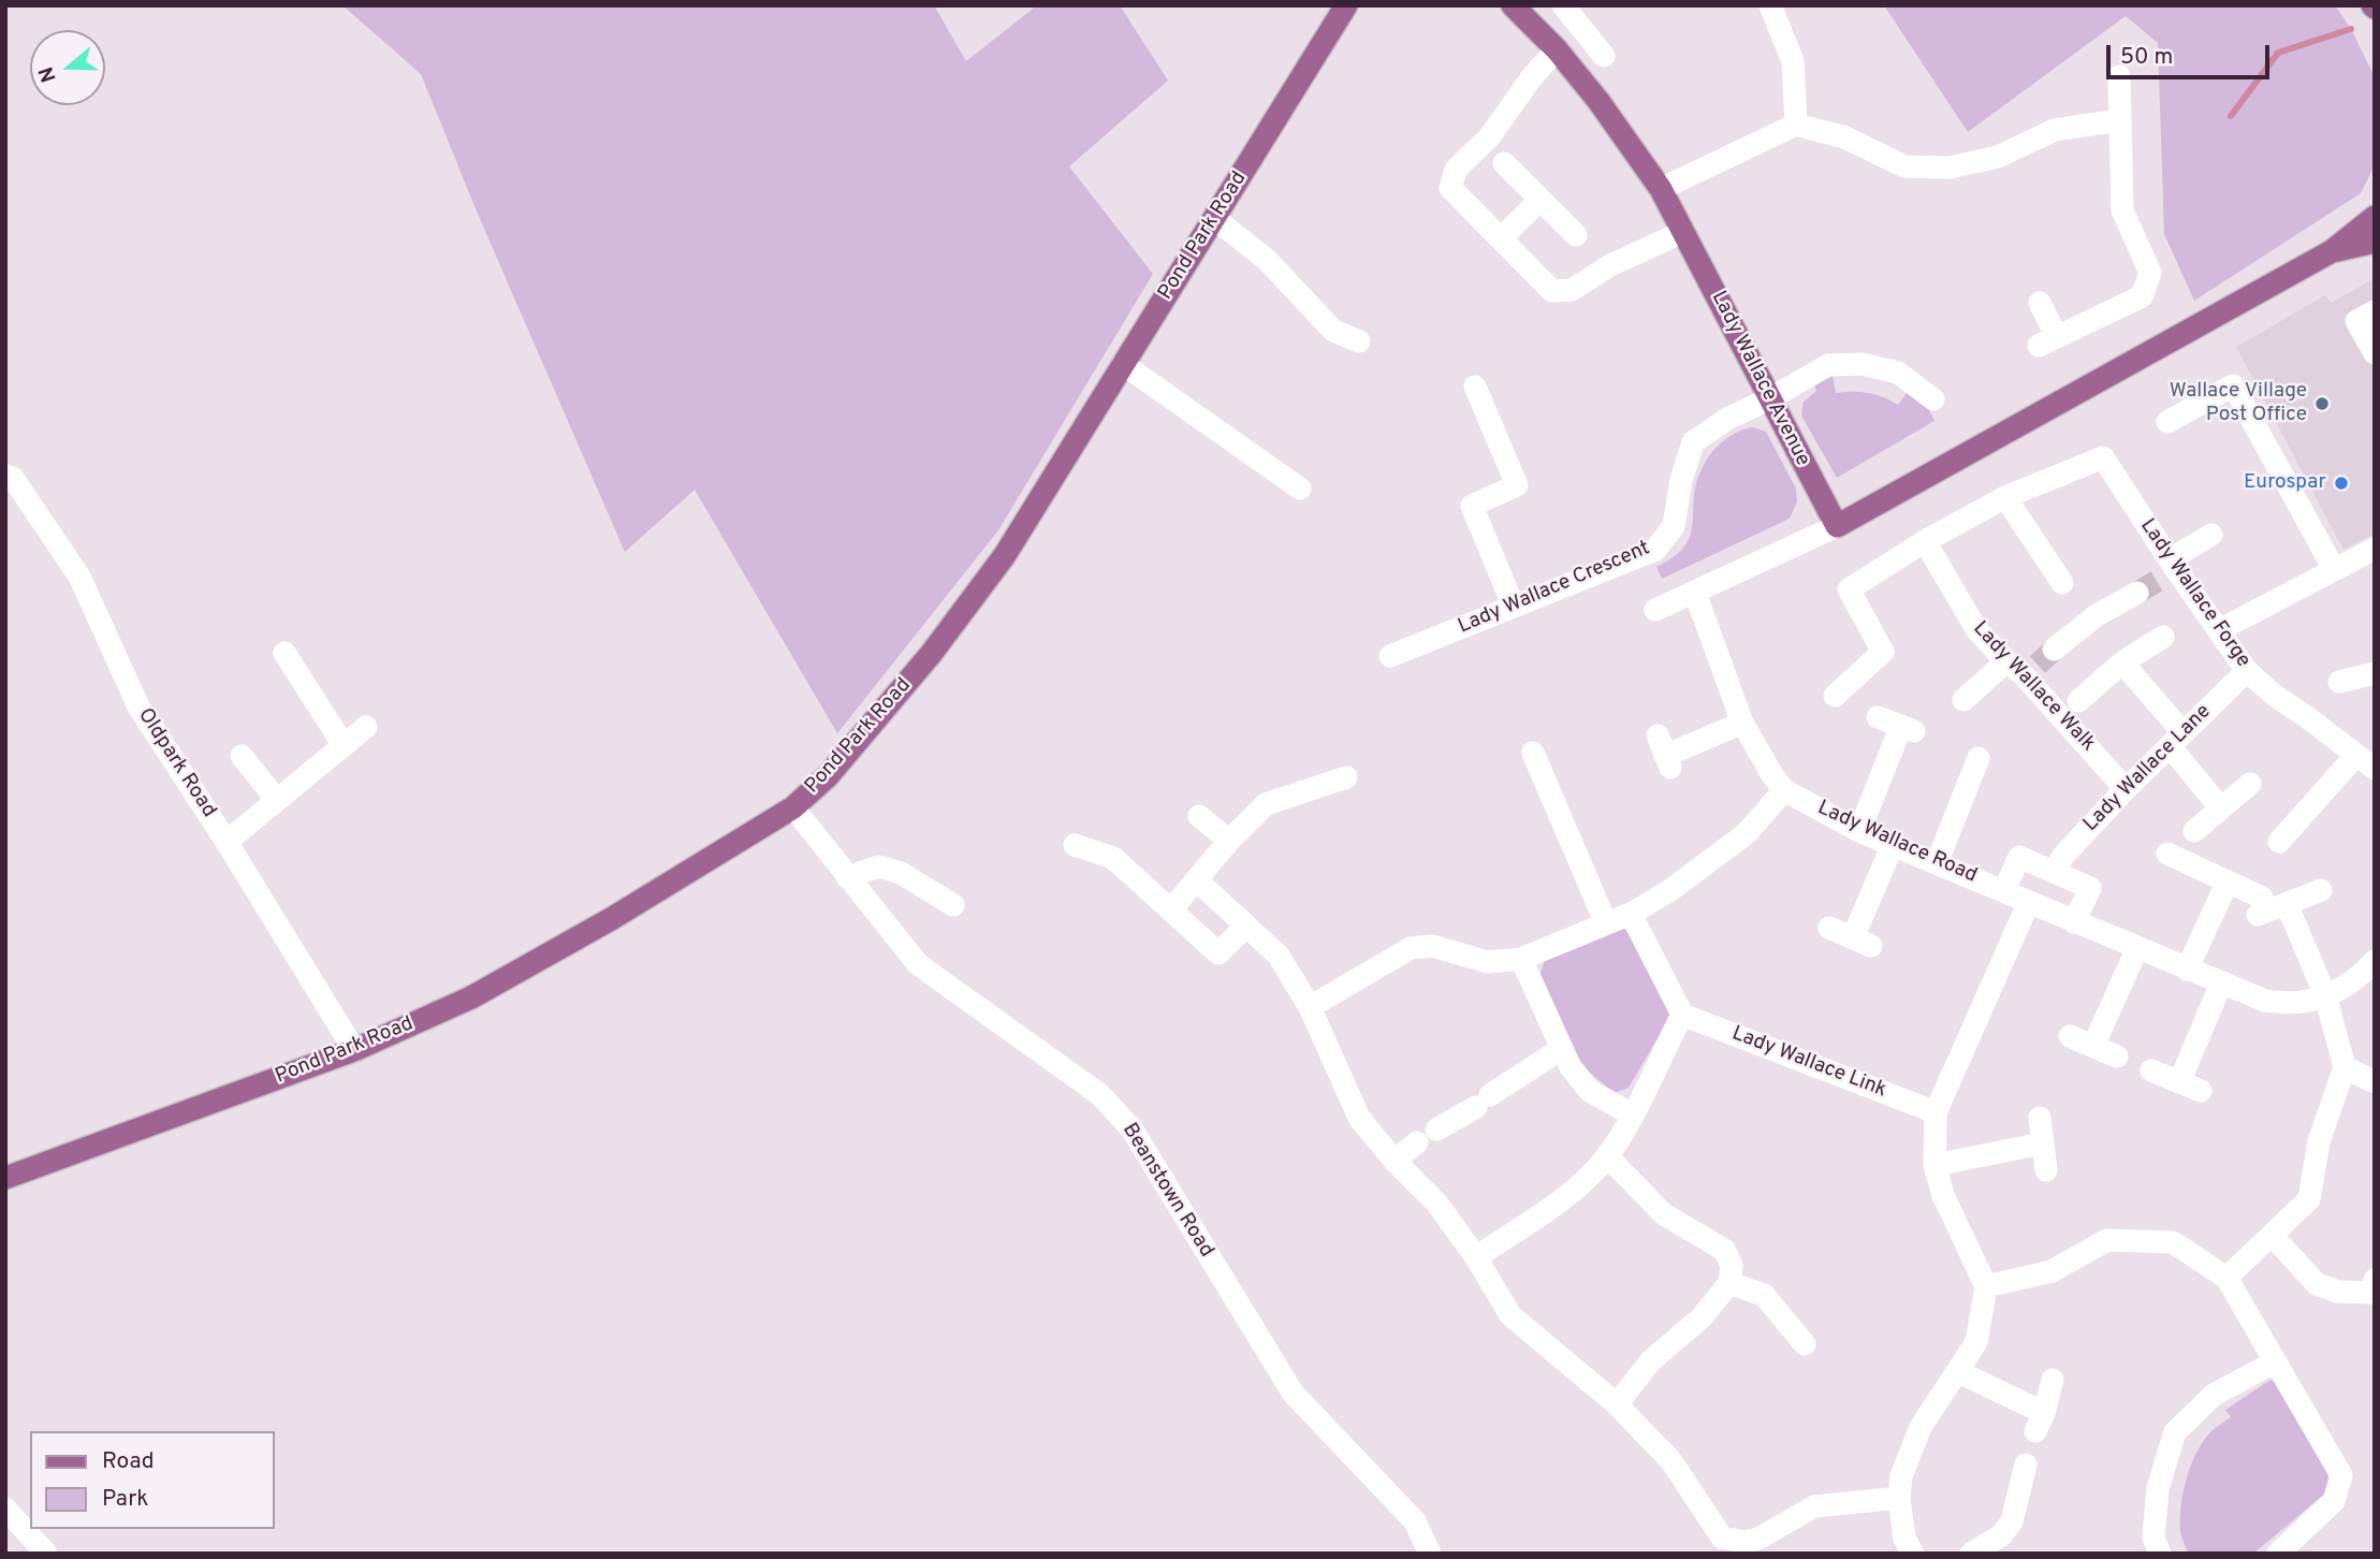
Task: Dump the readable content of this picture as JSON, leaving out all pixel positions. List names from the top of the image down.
{
  "streets": {
    "main road": ["Pond Park Road", "Lady Wallace Avenue"],
    "street": [
      "Lady Wallace Crescent",
      "Lady Wallace Forge",
      "Lady Wallace Walk",
      "Oldpark Road",
      "Lady Wallace Lane",
      "Lady Wallace Road",
      "Lady Wallace Link",
      "Beanstown Road"
    ]
  },
  "crossings": [
    ["Pond Park Road", "Oldpark Road"],
    ["Pond Park Road", "Beanstown Road"],
    ["Lady Wallace Avenue", "Lady Wallace Crescent"],
    ["Lady Wallace Forge", "Lady Wallace Lane"],
    ["Lady Wallace Walk", "Lady Wallace Lane"]
  ],
  "places": ["Wallace Village Post Office", "Eurospar"],
  "legend": ["Road", "Park"],
  "scale_bar": "50 m",
  "north": "left"
}
